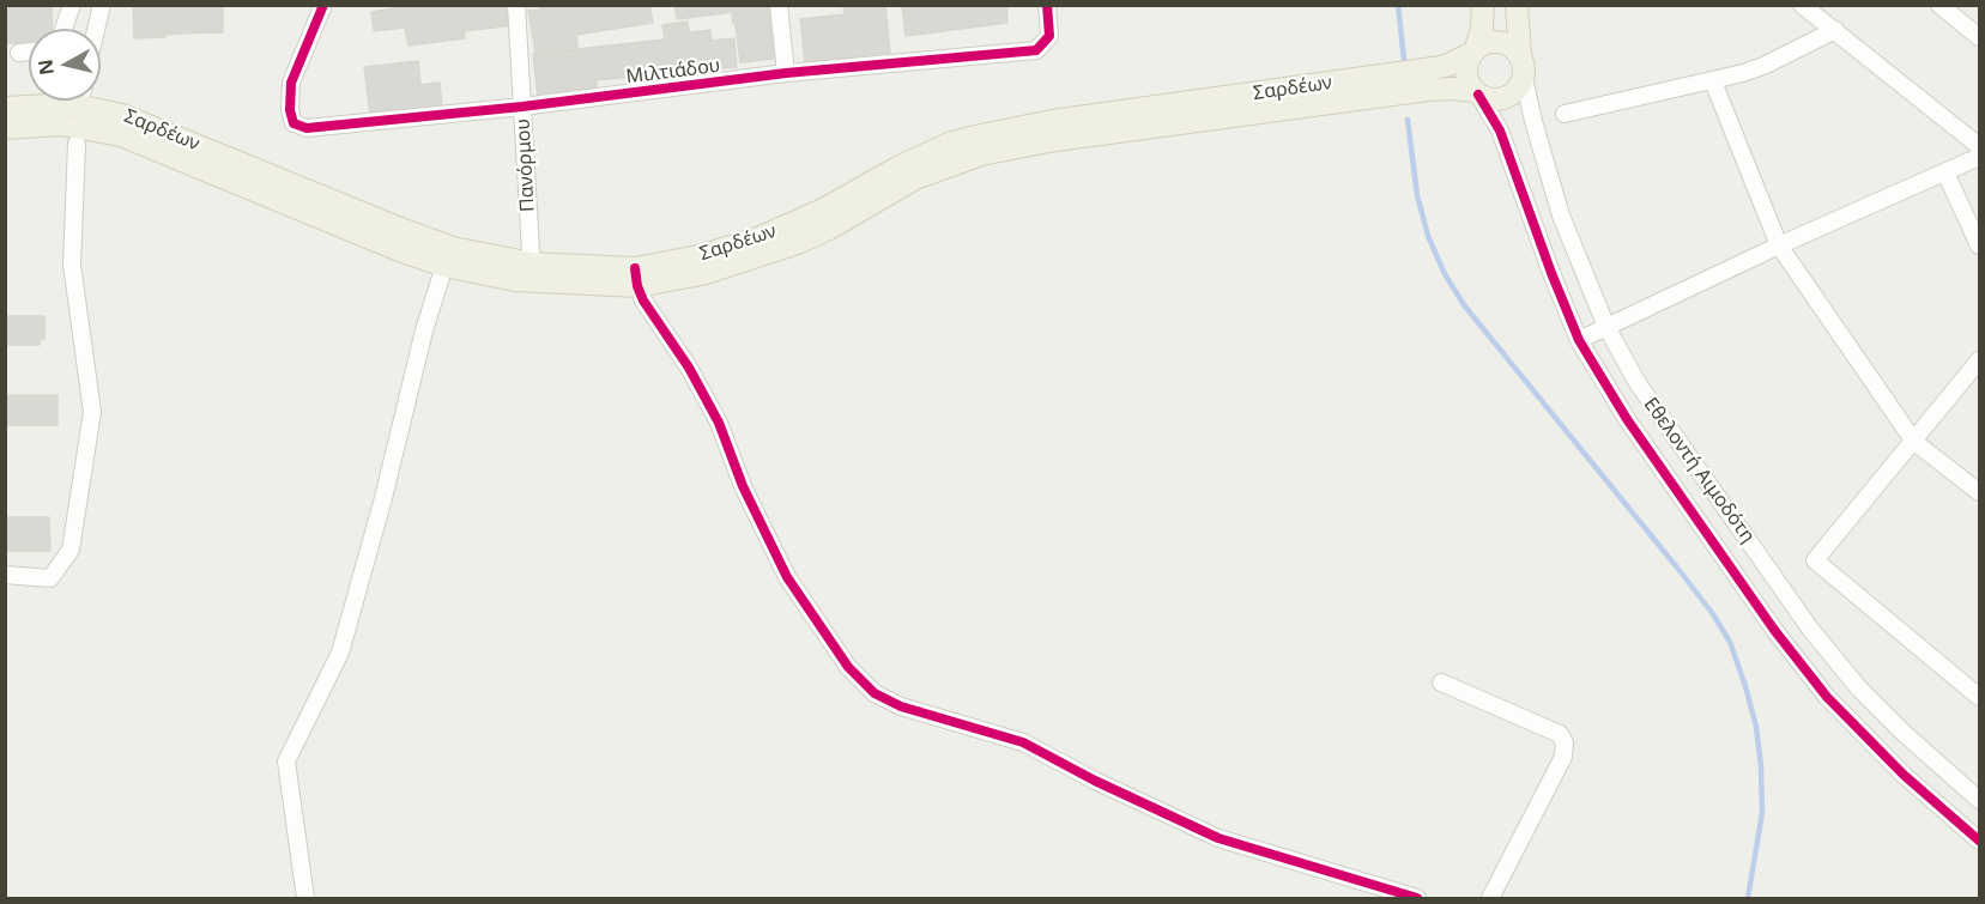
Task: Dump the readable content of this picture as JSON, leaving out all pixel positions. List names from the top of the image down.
{
  "streets": {
    "main road": ["Σαρδέων"],
    "street": ["Μιλτιάδου", "Πανόρμου", "Εθελοντή Αιμοδότη"]
  },
  "crossings": [
    ["Μιλτιάδου", "Πανόρμου"],
    ["Σαρδέων", "Πανόρμου"],
    ["Σαρδέων", "Εθελοντή Αιμοδότη"]
  ],
  "north": "left"
}
